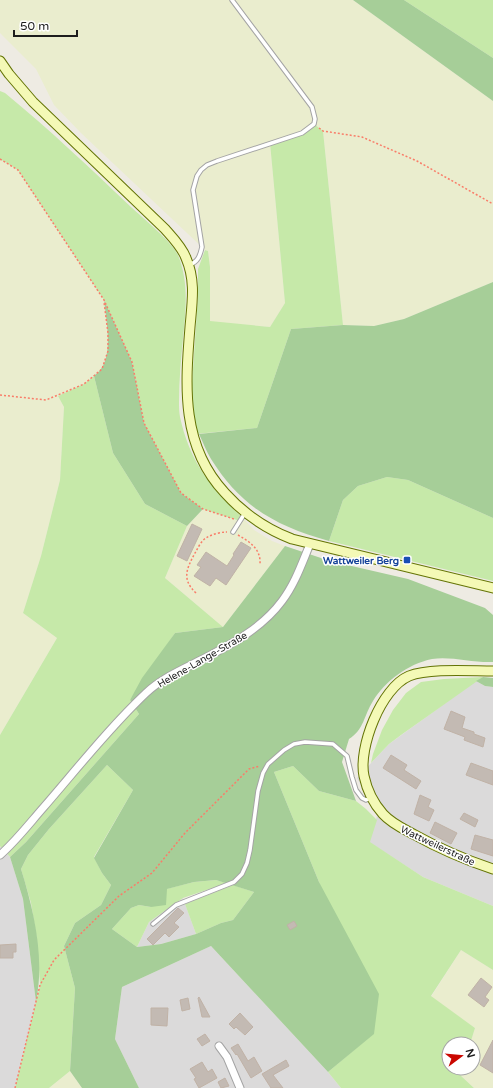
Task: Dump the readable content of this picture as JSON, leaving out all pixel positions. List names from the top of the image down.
{
  "streets": {
    "street": ["Helene-Lange-Straße", "Wattweilerstraße"]
  },
  "places": {
    "transit": ["Wattweiler Berg"]
  },
  "scale_bar": "50 m",
  "north": "right"
}
